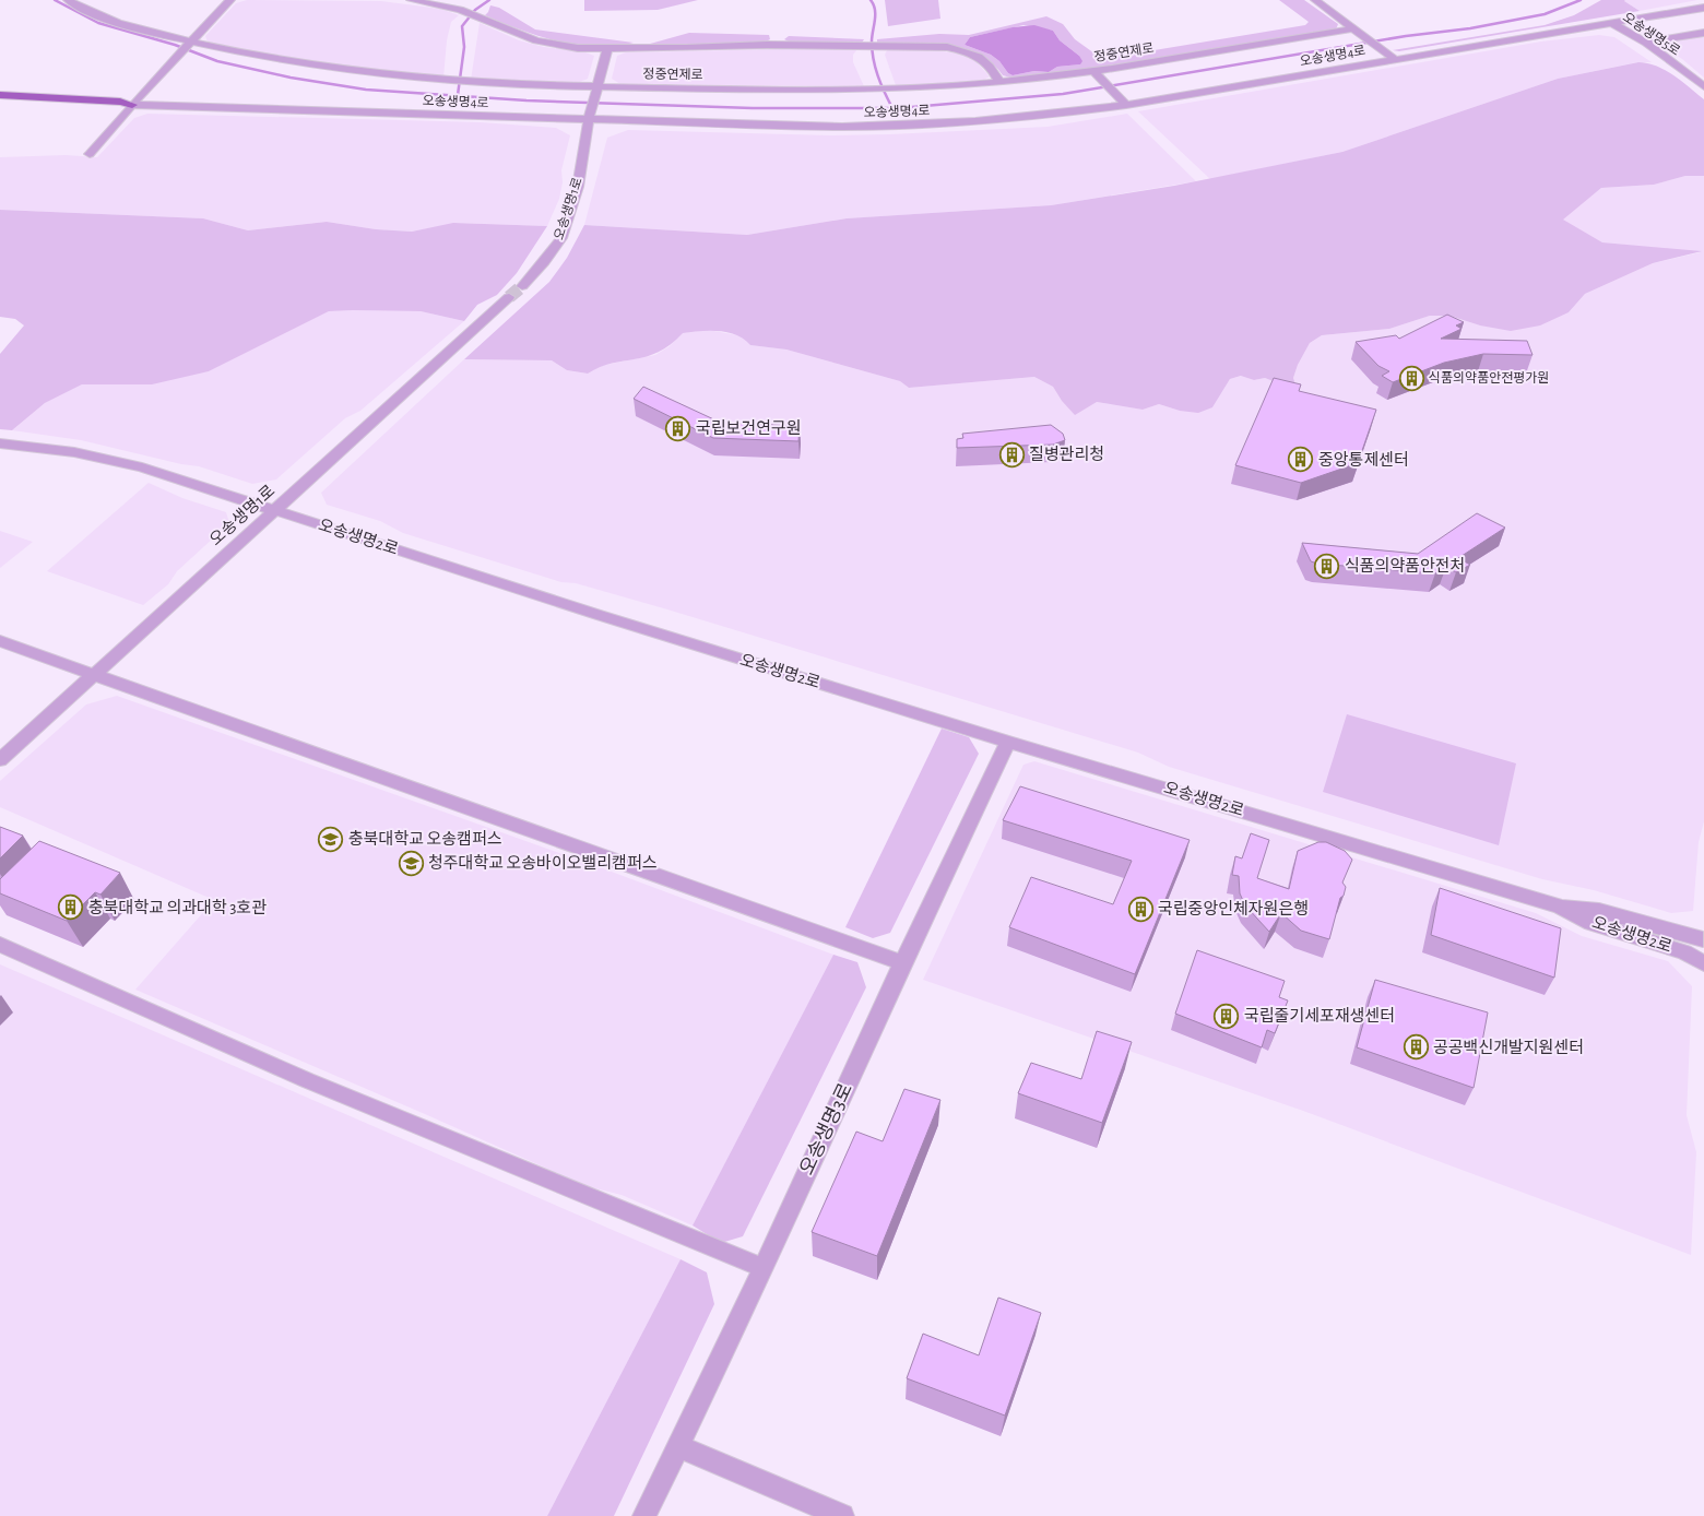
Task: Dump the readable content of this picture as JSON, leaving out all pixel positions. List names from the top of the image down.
{
  "streets": {
    "street": [
      "오송생명5로",
      "정중연제로",
      "오송생명4로",
      "오송생명1로",
      "오송생명2로",
      "오송생명3로"
    ]
  },
  "crossings": [
    ["오송생명5로", "오송생명4로"],
    ["정중연제로", "오송생명1로"],
    ["오송생명4로", "오송생명1로"],
    ["오송생명1로", "오송생명2로"],
    ["오송생명2로", "오송생명3로"]
  ],
  "places": {
    "building": [
      "식품의약품안전평가원",
      "국립보건연구원",
      "질병관리청",
      "중앙통제센터",
      "식품의약품안전처",
      "충북대학교 의과대학 3호관",
      "국립중앙인체자원은행",
      "국립줄기세포재생센터",
      "공공백신개발지원센터"
    ],
    "school or university": ["충북대학교 오송캠퍼스", "청주대학교 오송바이오밸리캠퍼스"]
  }
}
